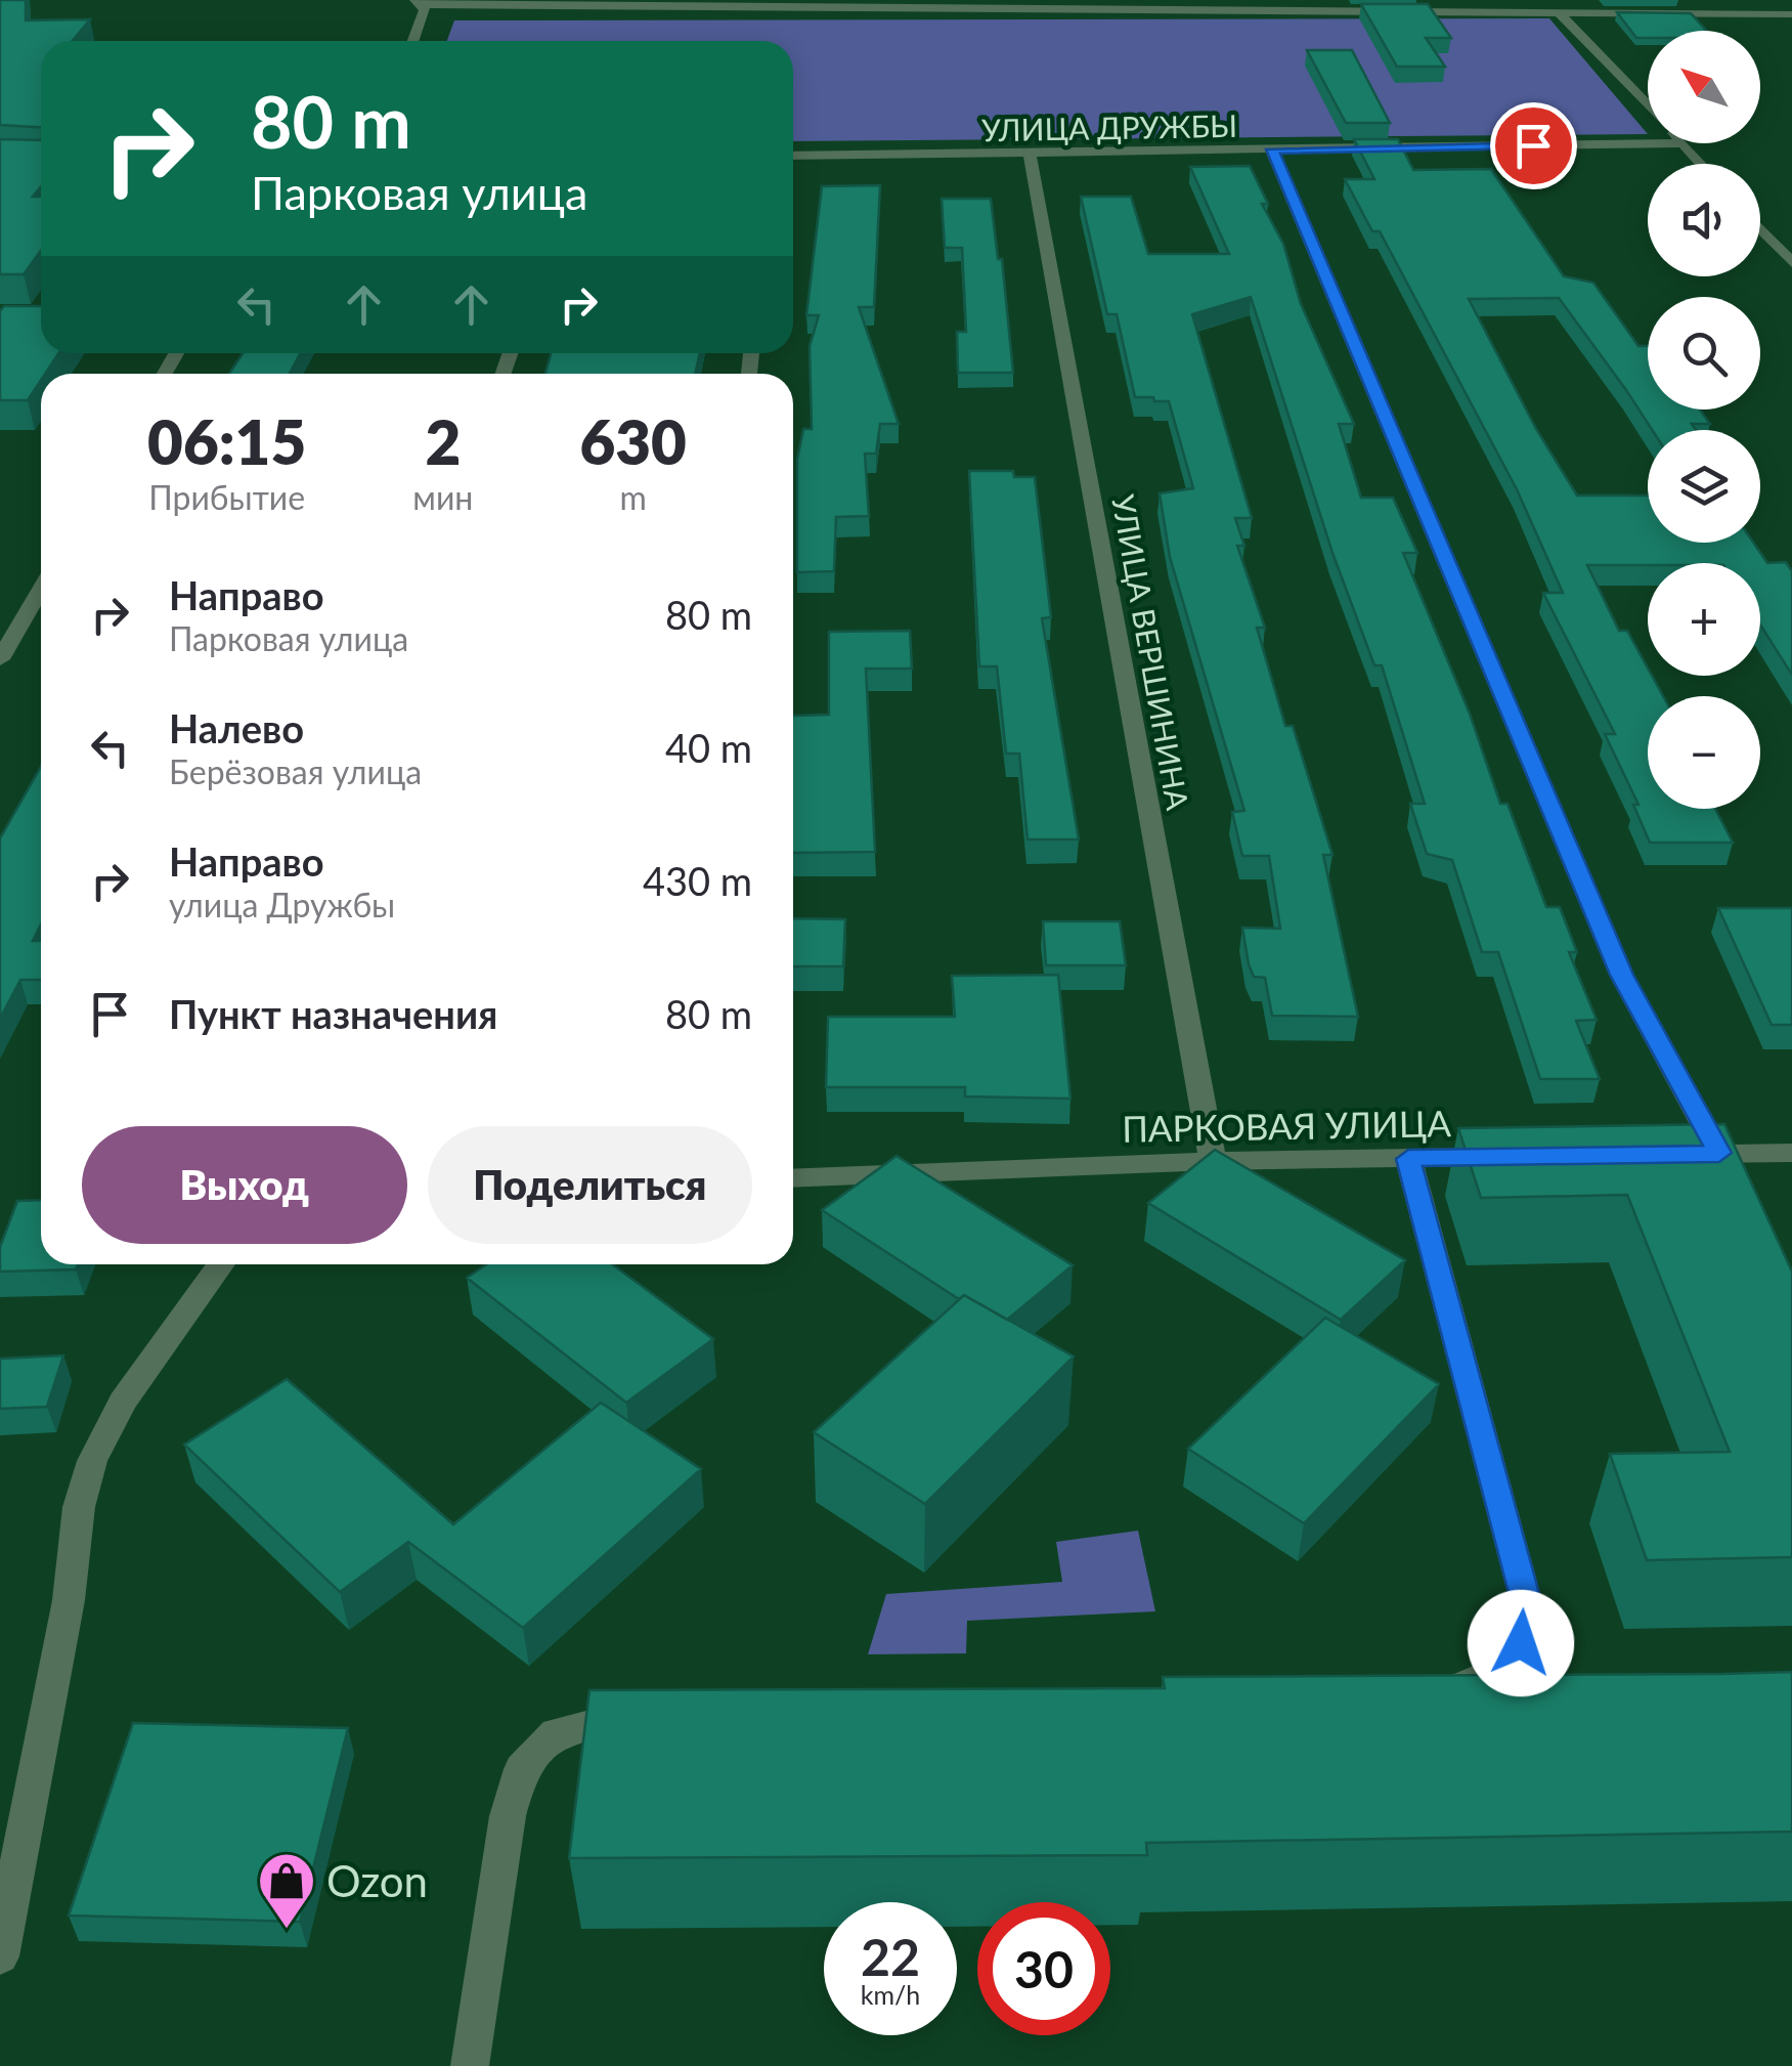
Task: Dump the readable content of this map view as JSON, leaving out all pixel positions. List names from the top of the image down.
{
  "streets": {
    "street": ["УЛИЦА ДРУЖБЫ", "УЛИЦА ВЕРШИНИНА", "ПАРКОВАЯ УЛИЦА"]
  },
  "crossings": [
    ["УЛИЦА ДРУЖБЫ", "УЛИЦА ВЕРШИНИНА"],
    ["УЛИЦА ВЕРШИНИНА", "ПАРКОВАЯ УЛИЦА"]
  ],
  "places": {
    "shop": ["Ozon"]
  },
  "north": "top left",
  "page": {
    "map_buttons": ["+", "−"],
    "turn": ["80 m", "Парковая улица"],
    "eta": [
      "06:15",
      "Прибытие",
      "2",
      "мин",
      "630",
      "m"
    ],
    "list": [
      {
        "name": "Направо",
        "note": "Парковая улица",
        "value": "80 m"
      },
      {
        "name": "Налево",
        "note": "Берёзовая улица",
        "value": "40 m"
      },
      {
        "name": "Направо",
        "note": "улица Дружбы",
        "value": "430 m"
      },
      {
        "name": "Пункт назначения",
        "value": "80 m"
      }
    ],
    "buttons": ["Выход", "Поделиться"],
    "speed": "22 km/h",
    "limit": "30"
  }
}
